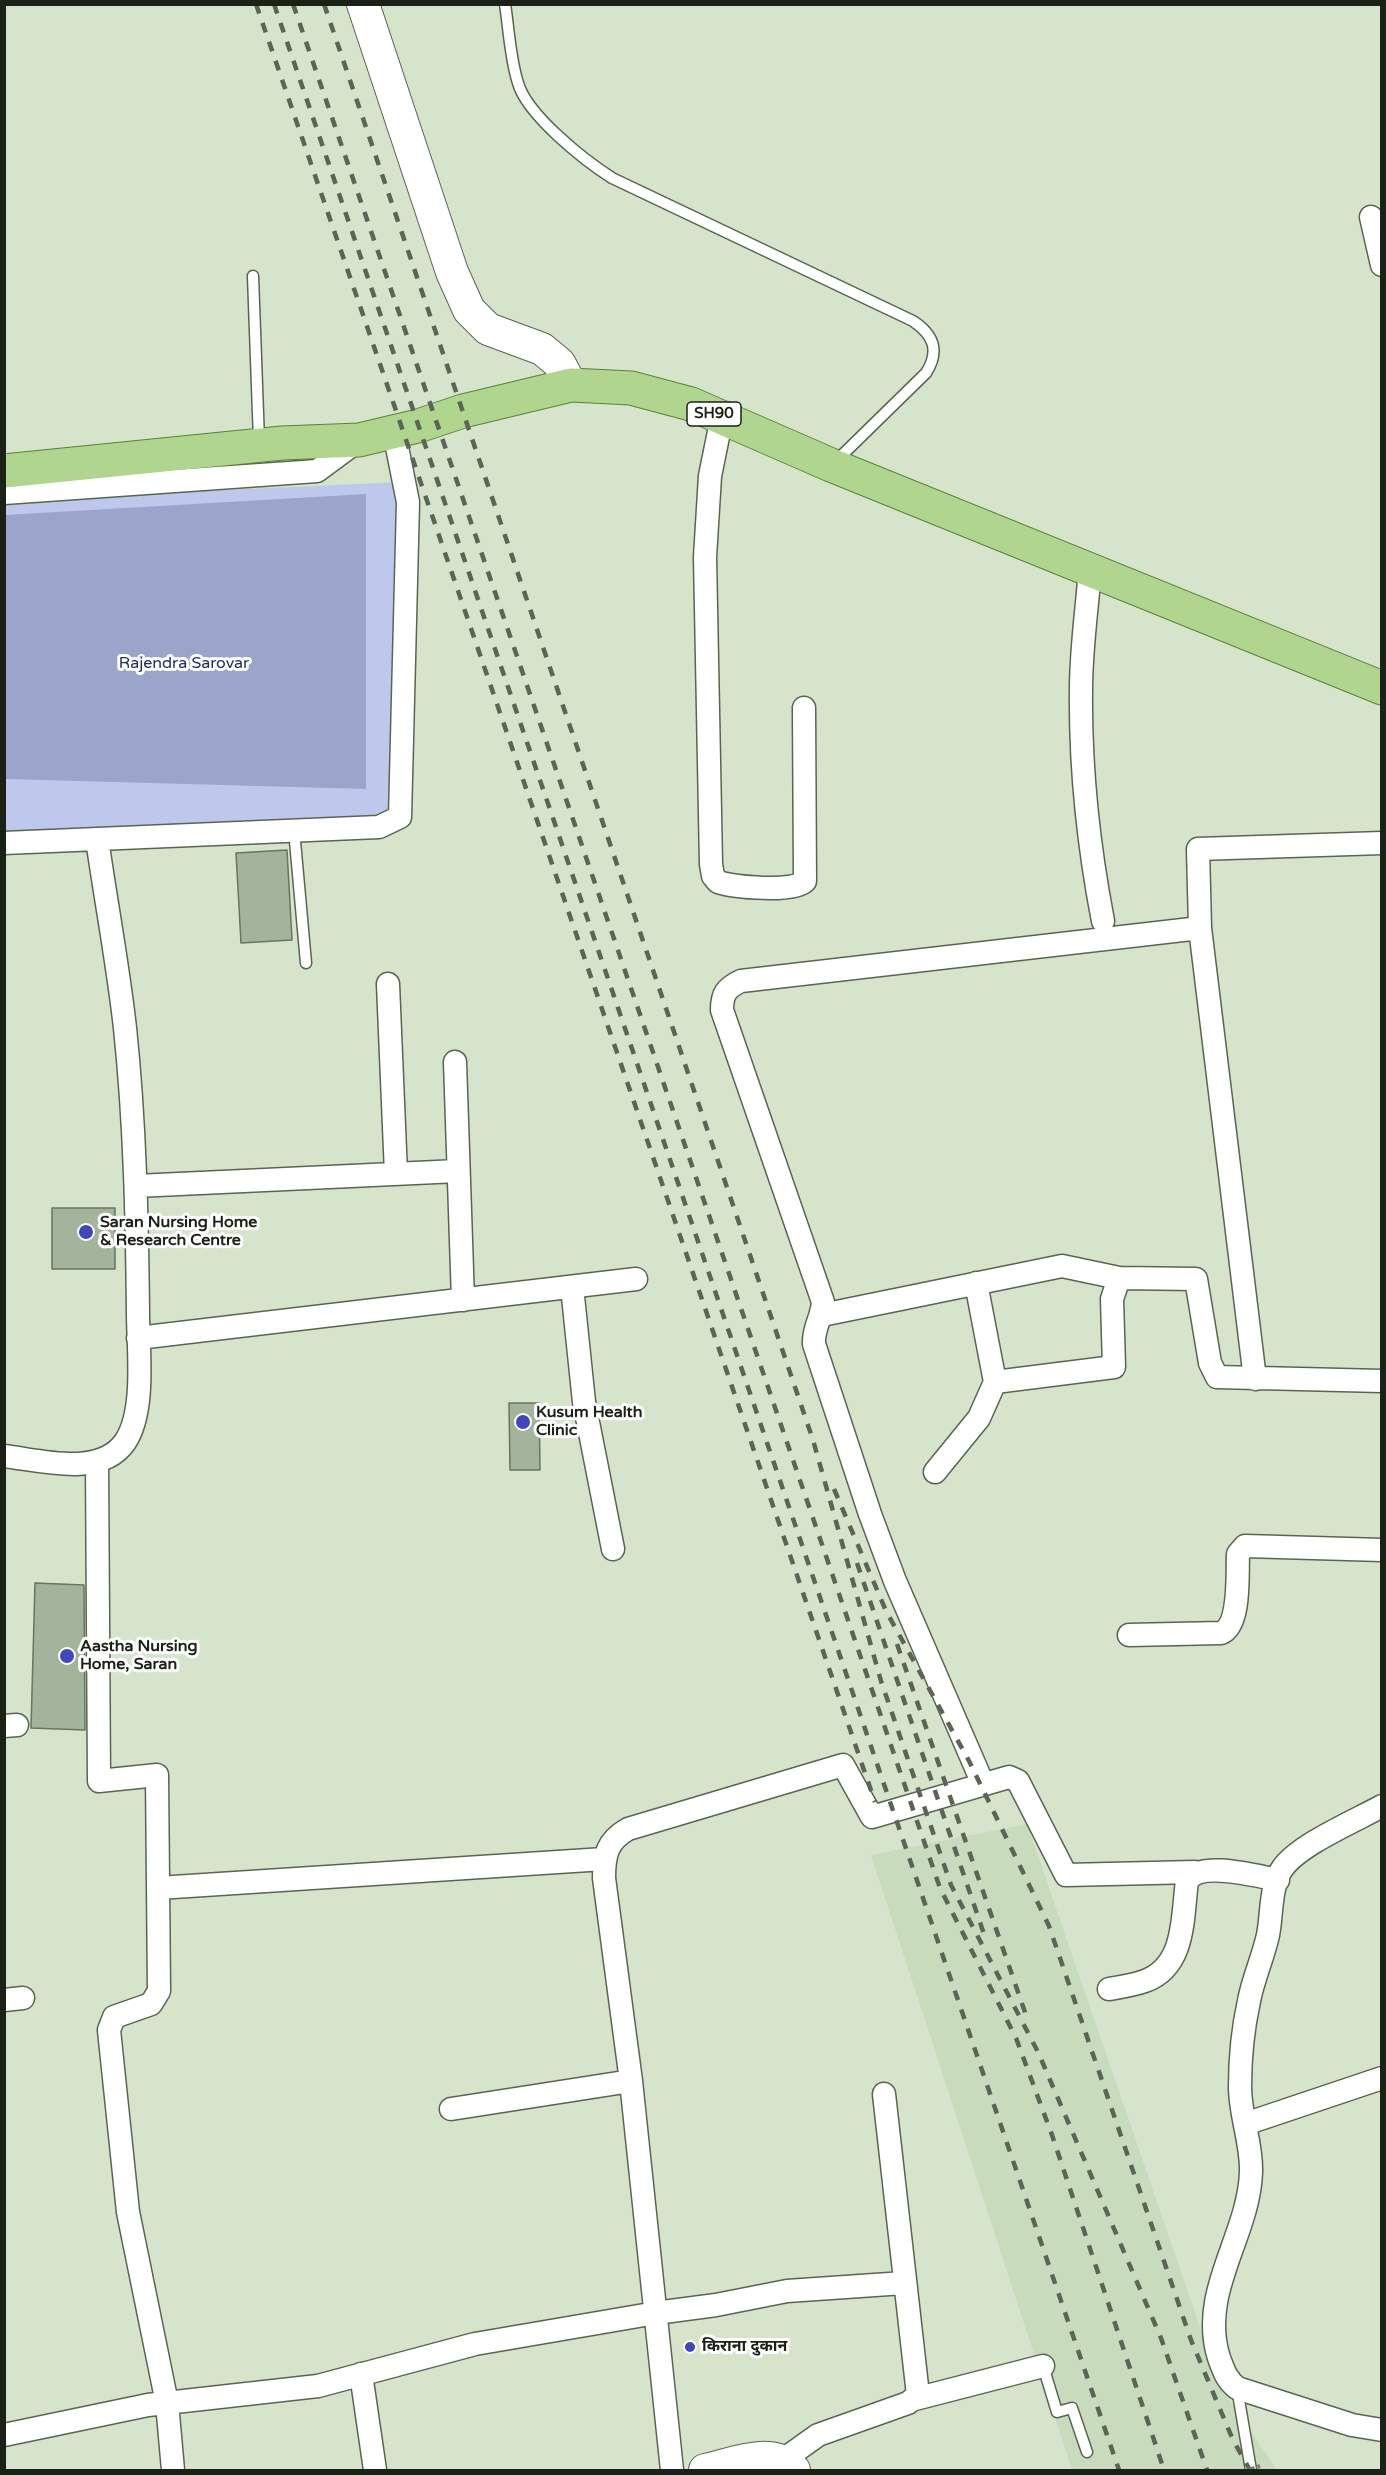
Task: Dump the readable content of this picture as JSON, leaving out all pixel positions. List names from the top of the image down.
{
  "streets": {
    "main road": ["SH90"]
  },
  "parks": ["Rajendra Sarovar"],
  "places": [
    "Saran Nursing Home & Research Centre",
    "Kusum Health Clinic",
    "Aastha Nursing Home, Saran",
    "किराना दुकान"
  ]
}
